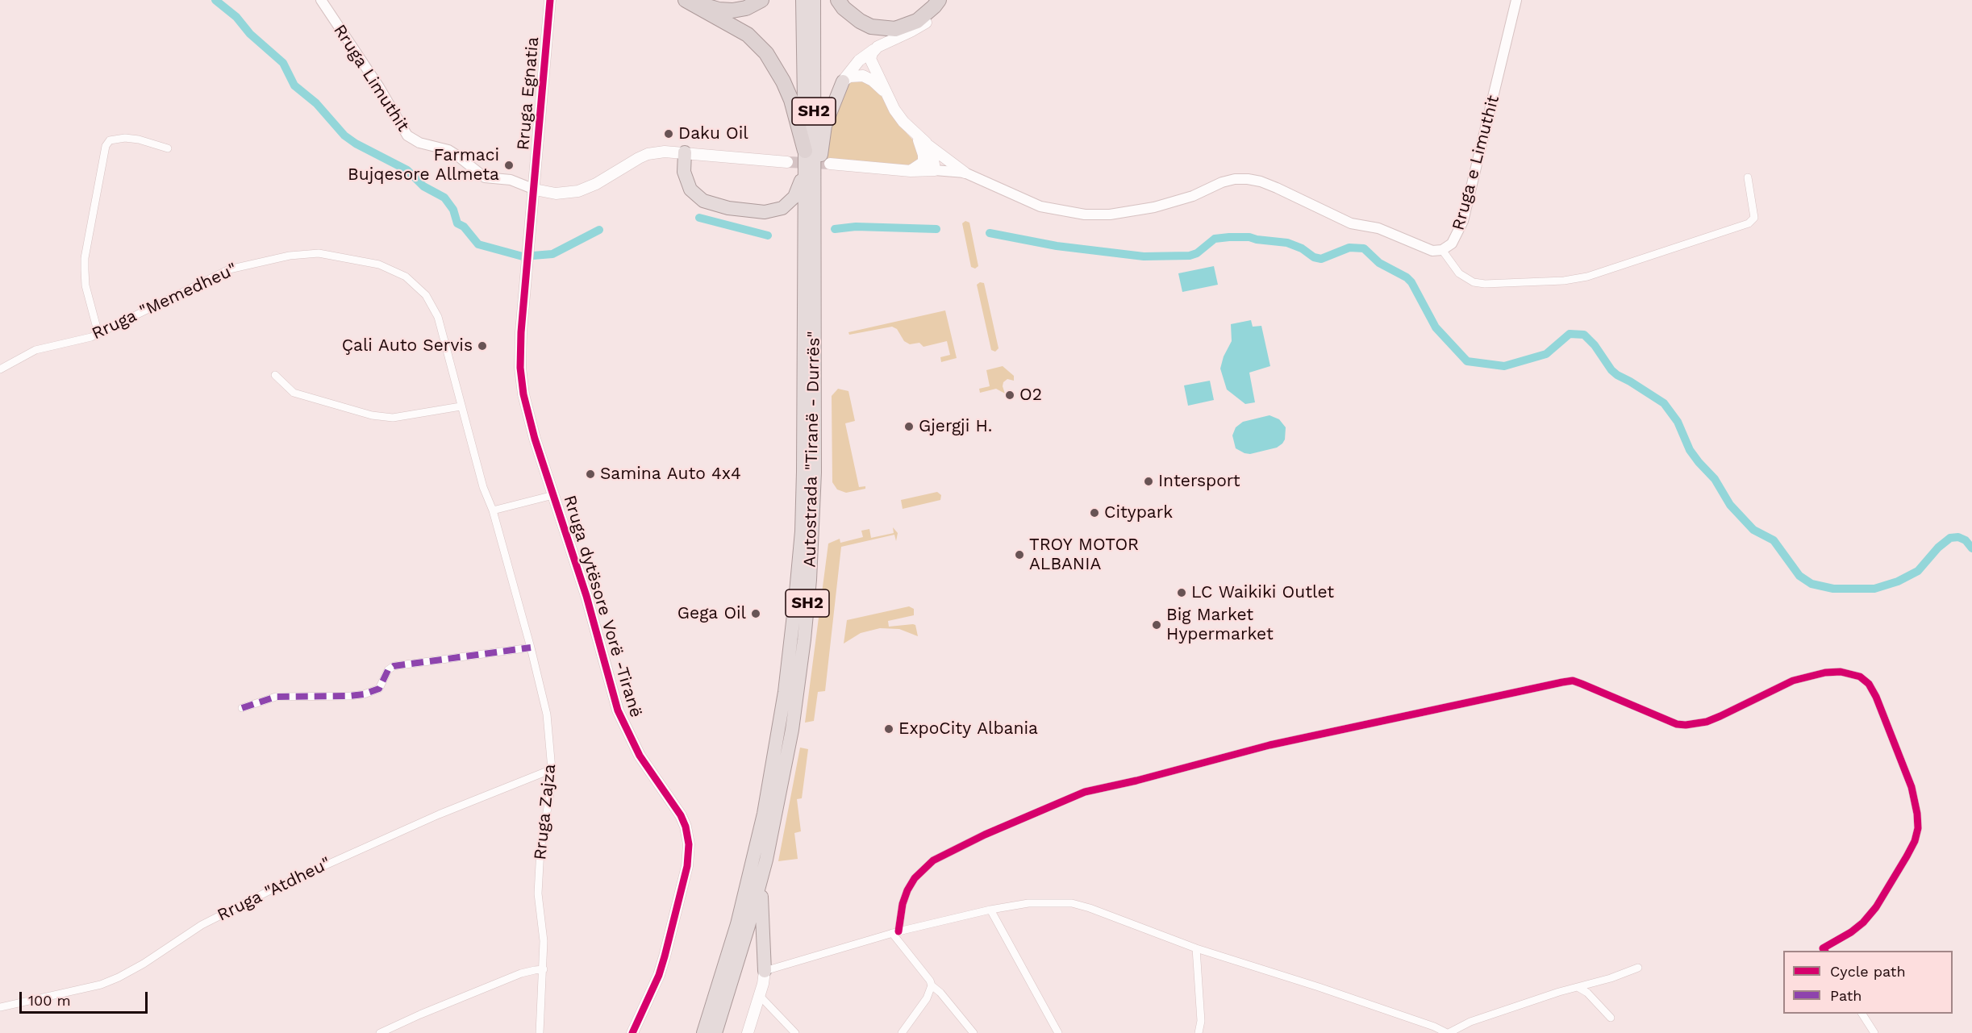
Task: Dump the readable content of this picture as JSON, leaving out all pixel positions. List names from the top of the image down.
{
  "streets": {
    "highway": ["SH2", "Autostrada \"Tiranë - Durrës\""],
    "main road": ["Rruga Egnatia", "Rruga dytësore Vorë -Tiranë"],
    "street": [
      "Rruga Limuthit",
      "Rruga e Limuthit",
      "Rruga \"Memedheu\"",
      "Rruga Zajza",
      "Rruga \"Atdheu\""
    ]
  },
  "crossings": [
    ["Rruga Limuthit", "Rruga Egnatia"],
    ["Rruga Egnatia", "Rruga dytësore Vorë -Tiranë"],
    ["Rruga \"Memedheu\"", "Rruga Zajza"],
    ["Rruga Zajza", "Rruga \"Atdheu\""]
  ],
  "places": [
    "Daku Oil",
    "Farmaci Bujqesore Allmeta",
    "Çali Auto Servis",
    "O2",
    "Gjergji H.",
    "Samina Auto 4x4",
    "Intersport",
    "Citypark",
    "TROY MOTOR ALBANIA",
    "LC Waikiki Outlet",
    "Gega Oil",
    "Big Market Hypermarket",
    "ExpoCity Albania"
  ],
  "legend": ["Cycle path", "Path"],
  "scale_bar": "100 m"
}
